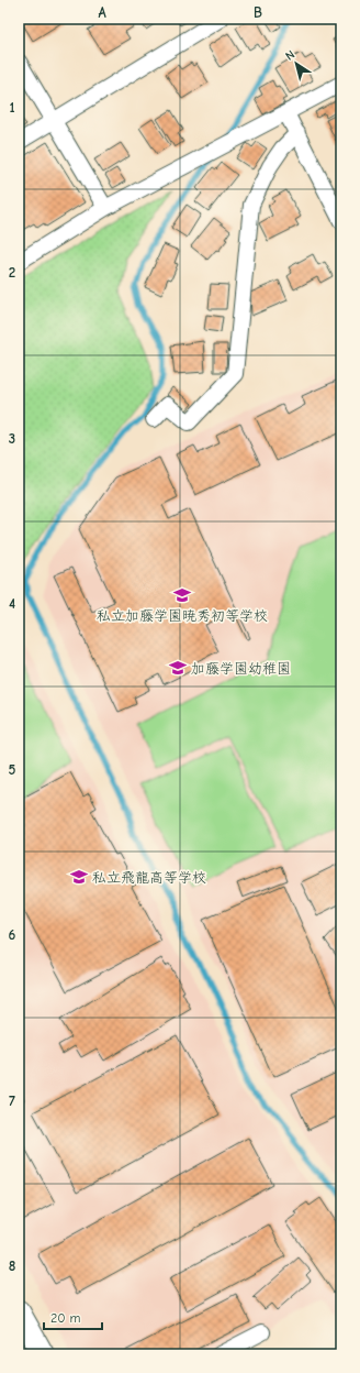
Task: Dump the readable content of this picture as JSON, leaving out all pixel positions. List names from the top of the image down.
{
  "places": {
    "school or university": ["私立加藤学園暁秀初等学校", "加藤学園幼稚園", "私立飛龍高等学校"]
  },
  "scale_bar": "20 m",
  "north": "top left",
  "grid": {
    "columns": ["A", "B"],
    "rows": [
      "1",
      "2",
      "3",
      "4",
      "5",
      "6",
      "7",
      "8"
    ]
  }
}
